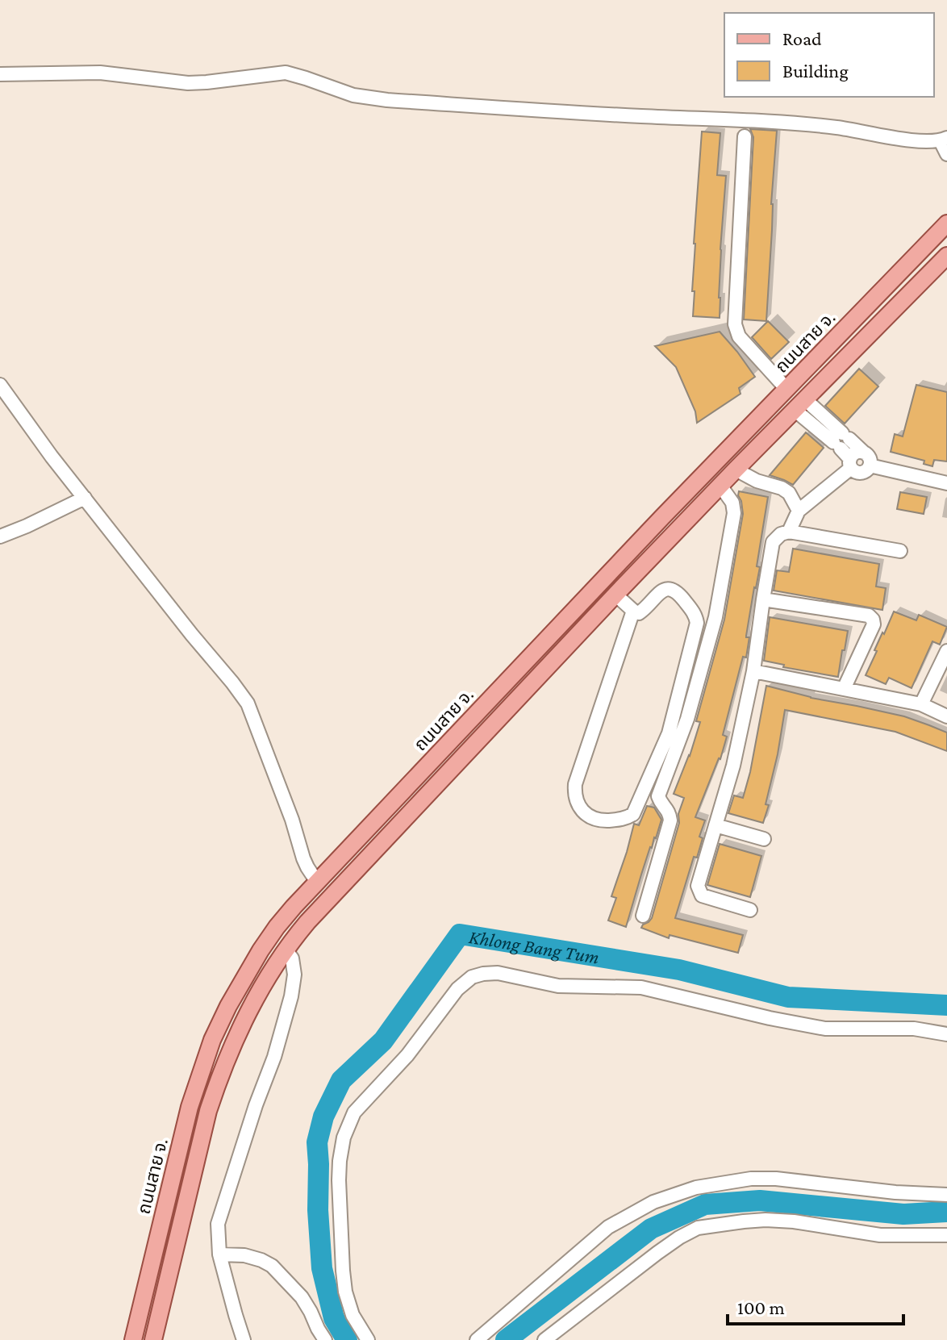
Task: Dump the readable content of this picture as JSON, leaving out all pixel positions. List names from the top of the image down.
{
  "streets": {
    "main road": ["ถนนสาย จ."]
  },
  "water": ["Khlong Bang Tum"],
  "legend": ["Road", "Building"],
  "scale_bar": "100 m"
}
